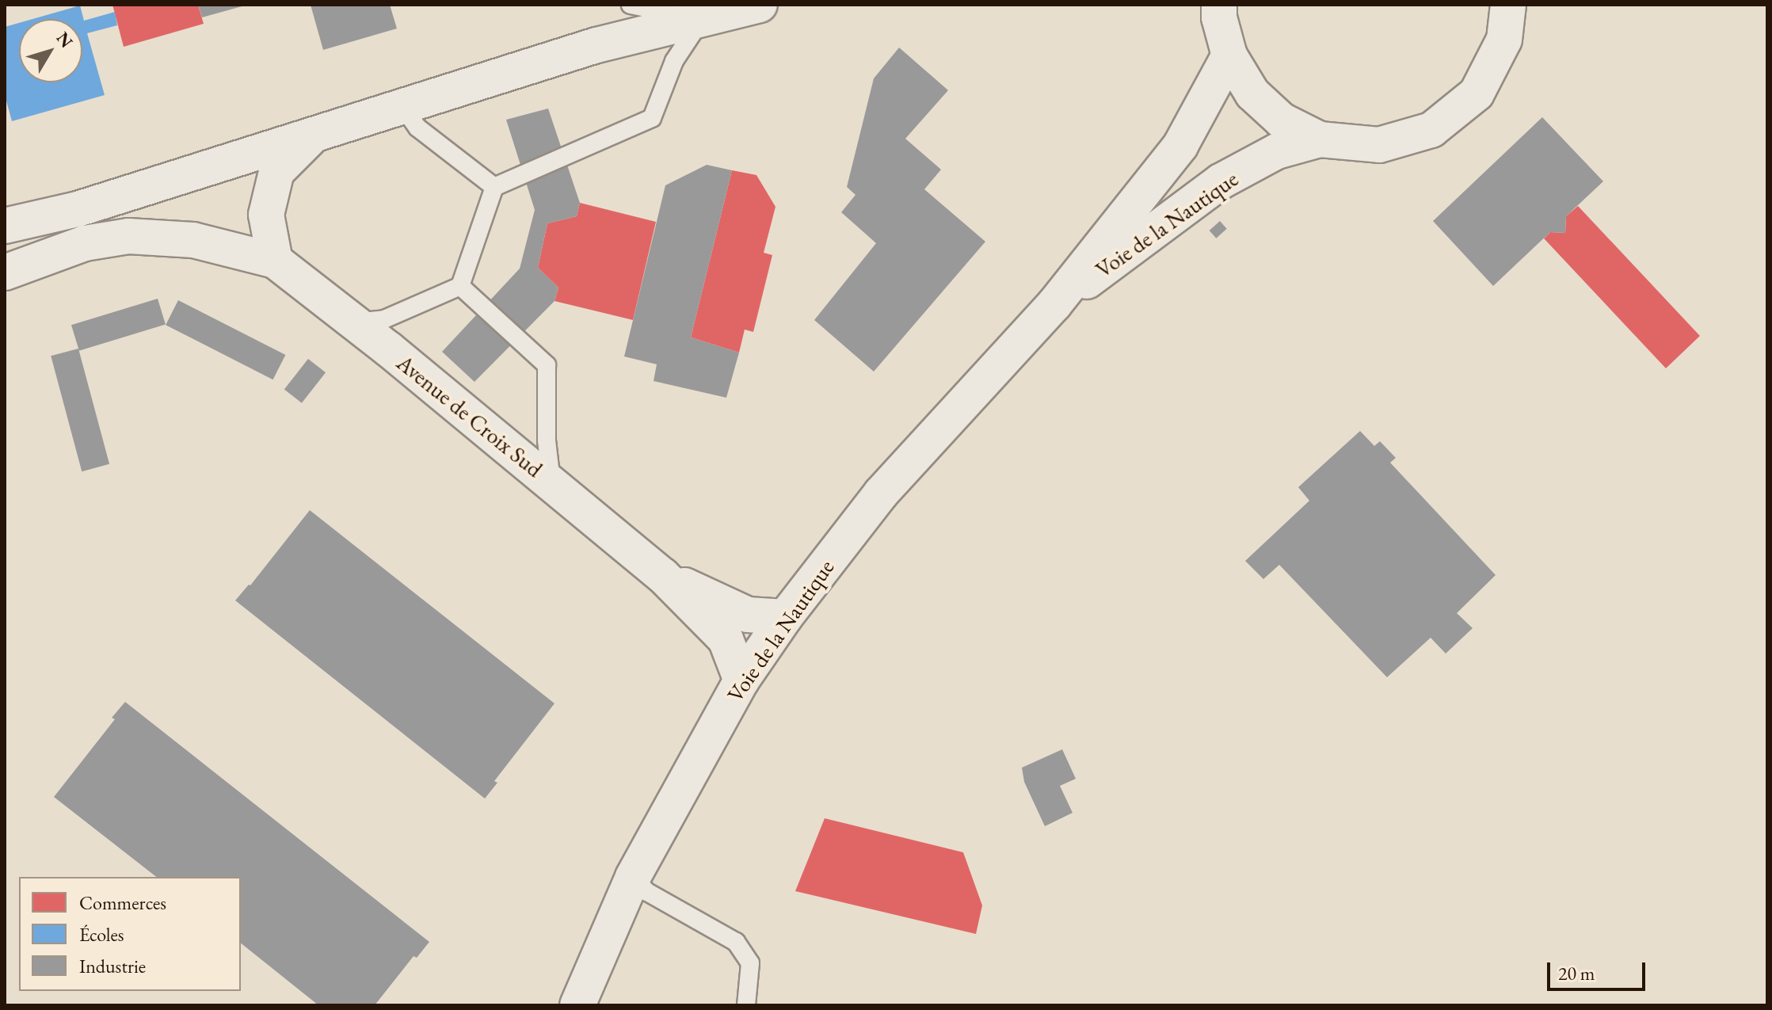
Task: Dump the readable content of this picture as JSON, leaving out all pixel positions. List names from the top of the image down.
{
  "streets": {
    "street": ["Voie de la Nautique", "Avenue de Croix Sud"]
  },
  "crossings": [
    ["Voie de la Nautique", "Avenue de Croix Sud"]
  ],
  "legend": ["Commerces", "Écoles", "Industrie"],
  "scale_bar": "20 m",
  "north": "top right"
}
